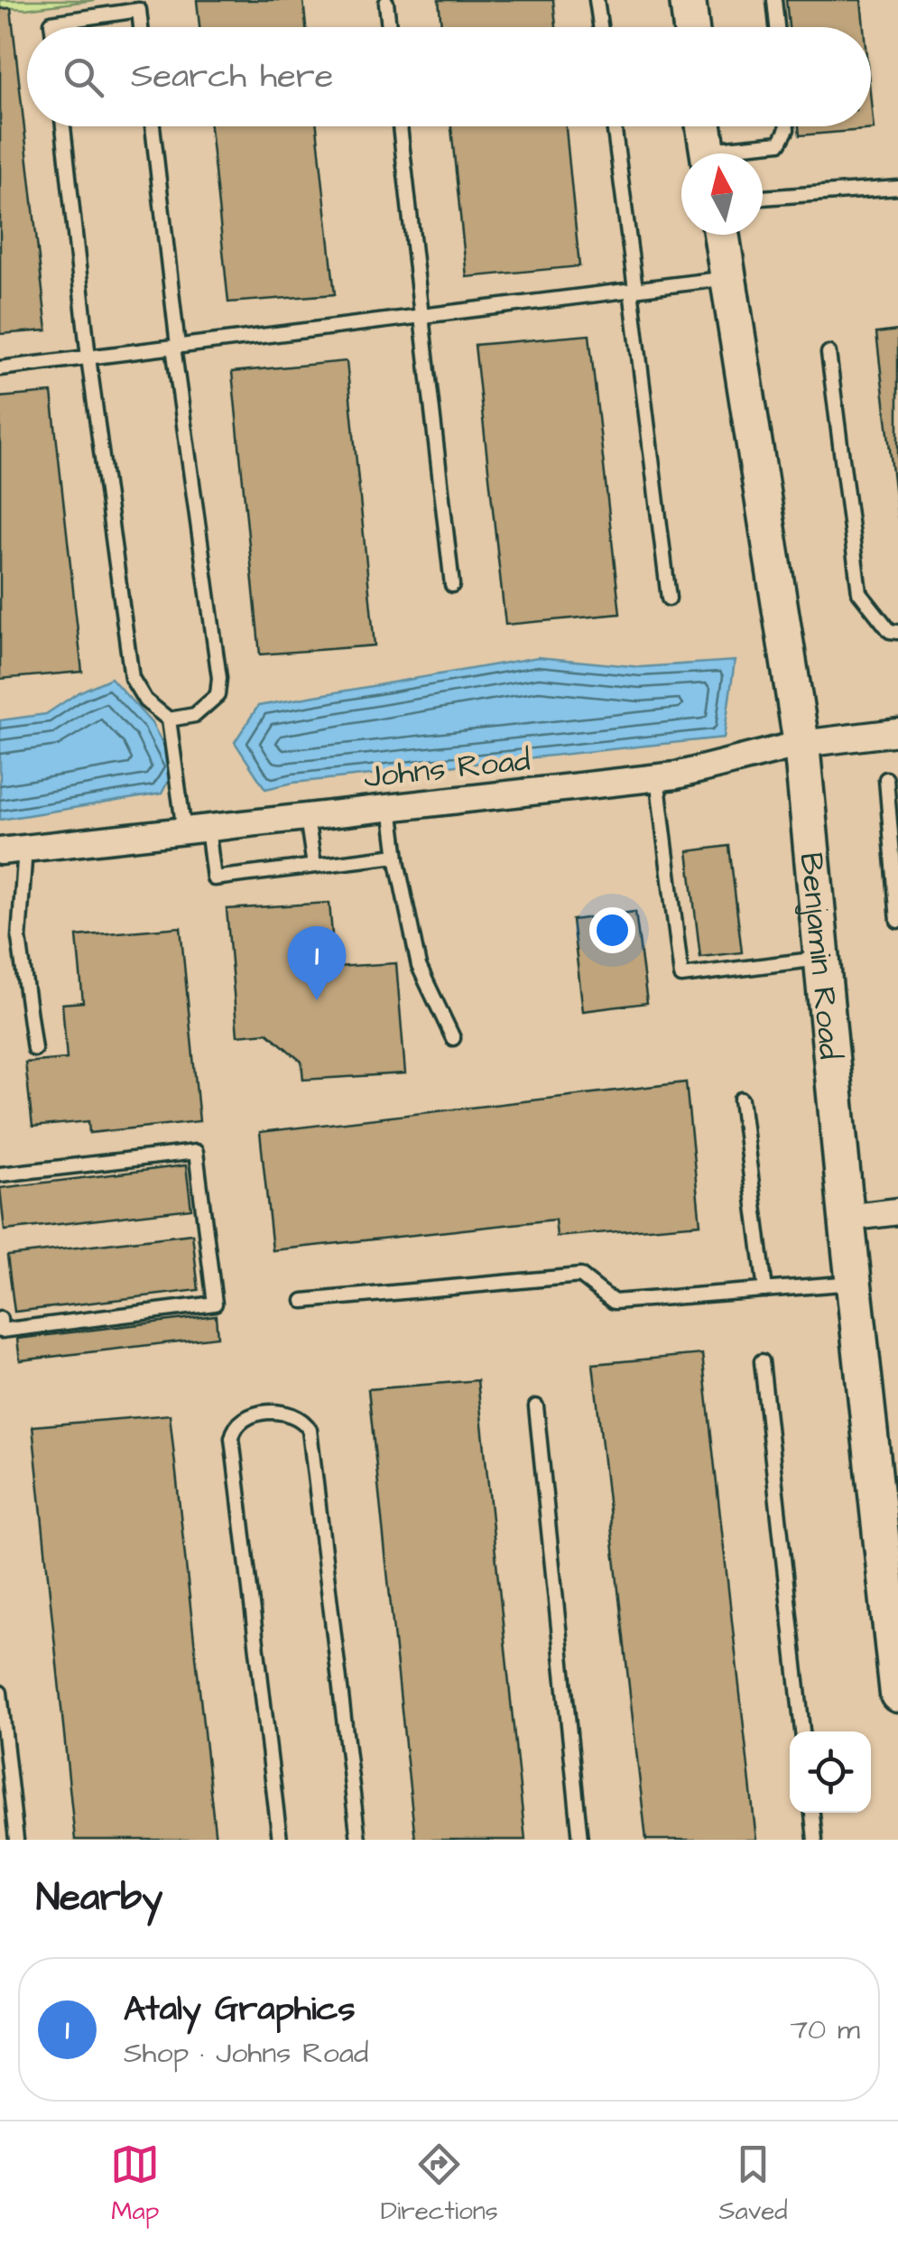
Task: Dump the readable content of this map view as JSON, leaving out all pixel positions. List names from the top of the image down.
{
  "streets": {
    "street": ["Johns Road", "Benjamin Road"]
  },
  "crossings": [
    ["Johns Road", "Benjamin Road"]
  ],
  "north": "top",
  "page": {
    "search": "Search here",
    "pins": "1",
    "heading": "Nearby",
    "list": [
      {
        "mark": "1",
        "name": "Ataly Graphics",
        "note": "Shop · Johns Road",
        "value": "70 m"
      }
    ],
    "nav": ["Map", "Directions", "Saved"]
  }
}
